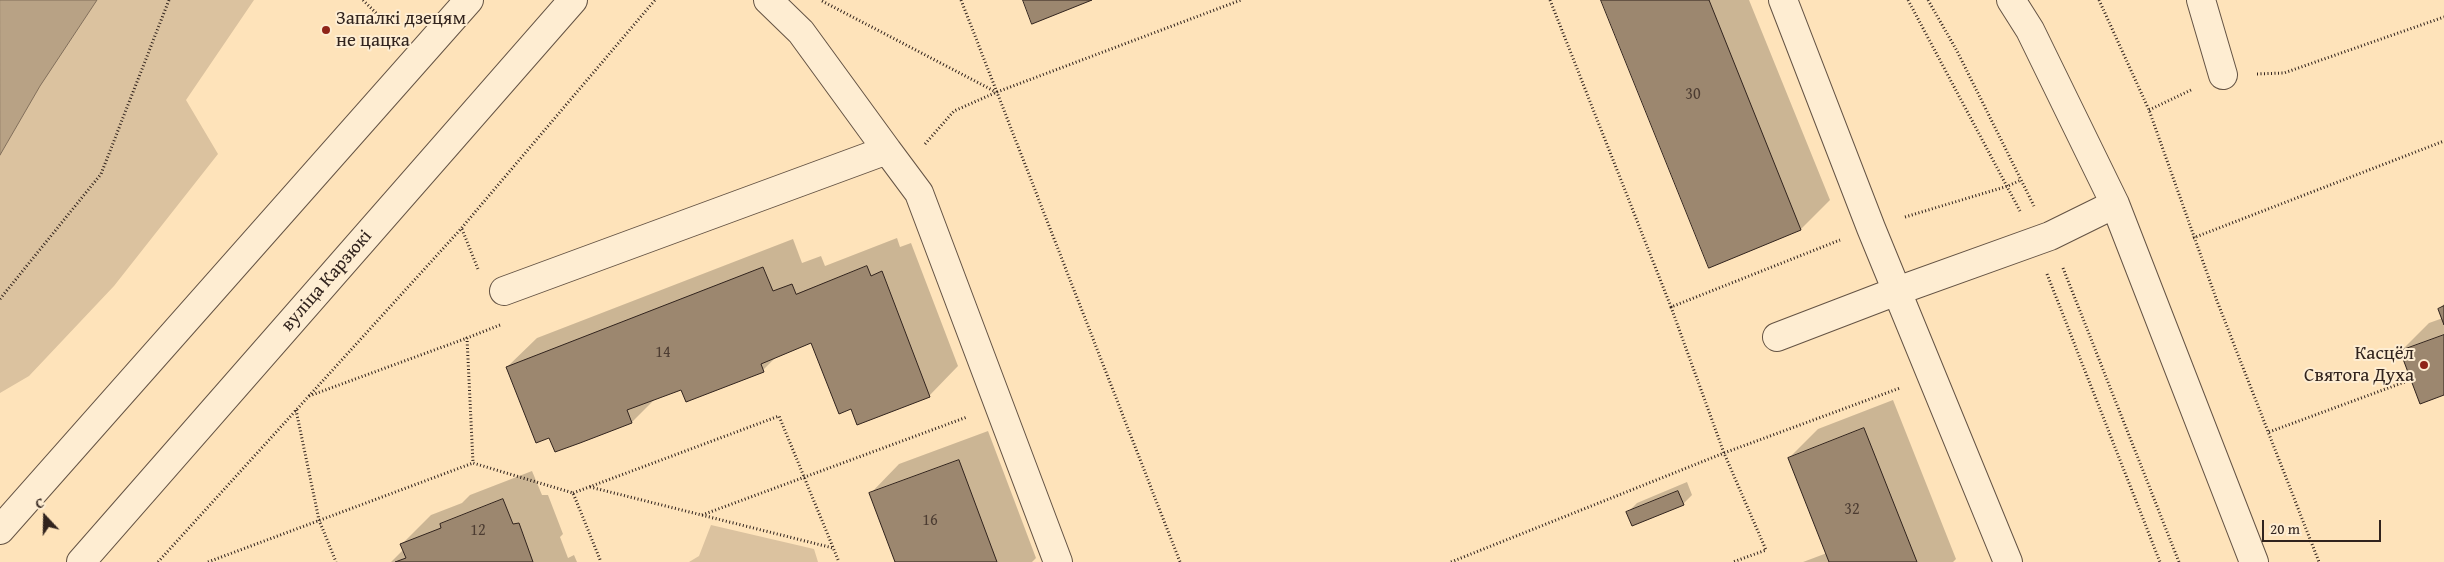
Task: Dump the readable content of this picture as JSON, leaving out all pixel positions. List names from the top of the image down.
{
  "streets": {
    "street": ["вуліца Карзюкі"]
  },
  "places": ["Запалкі дзецям не цацка", "Касцёл Святога Духа"],
  "house_numbers": [
    "30",
    "14",
    "32",
    "16",
    "12"
  ],
  "scale_bar": "20 m",
  "north": "top"
}
